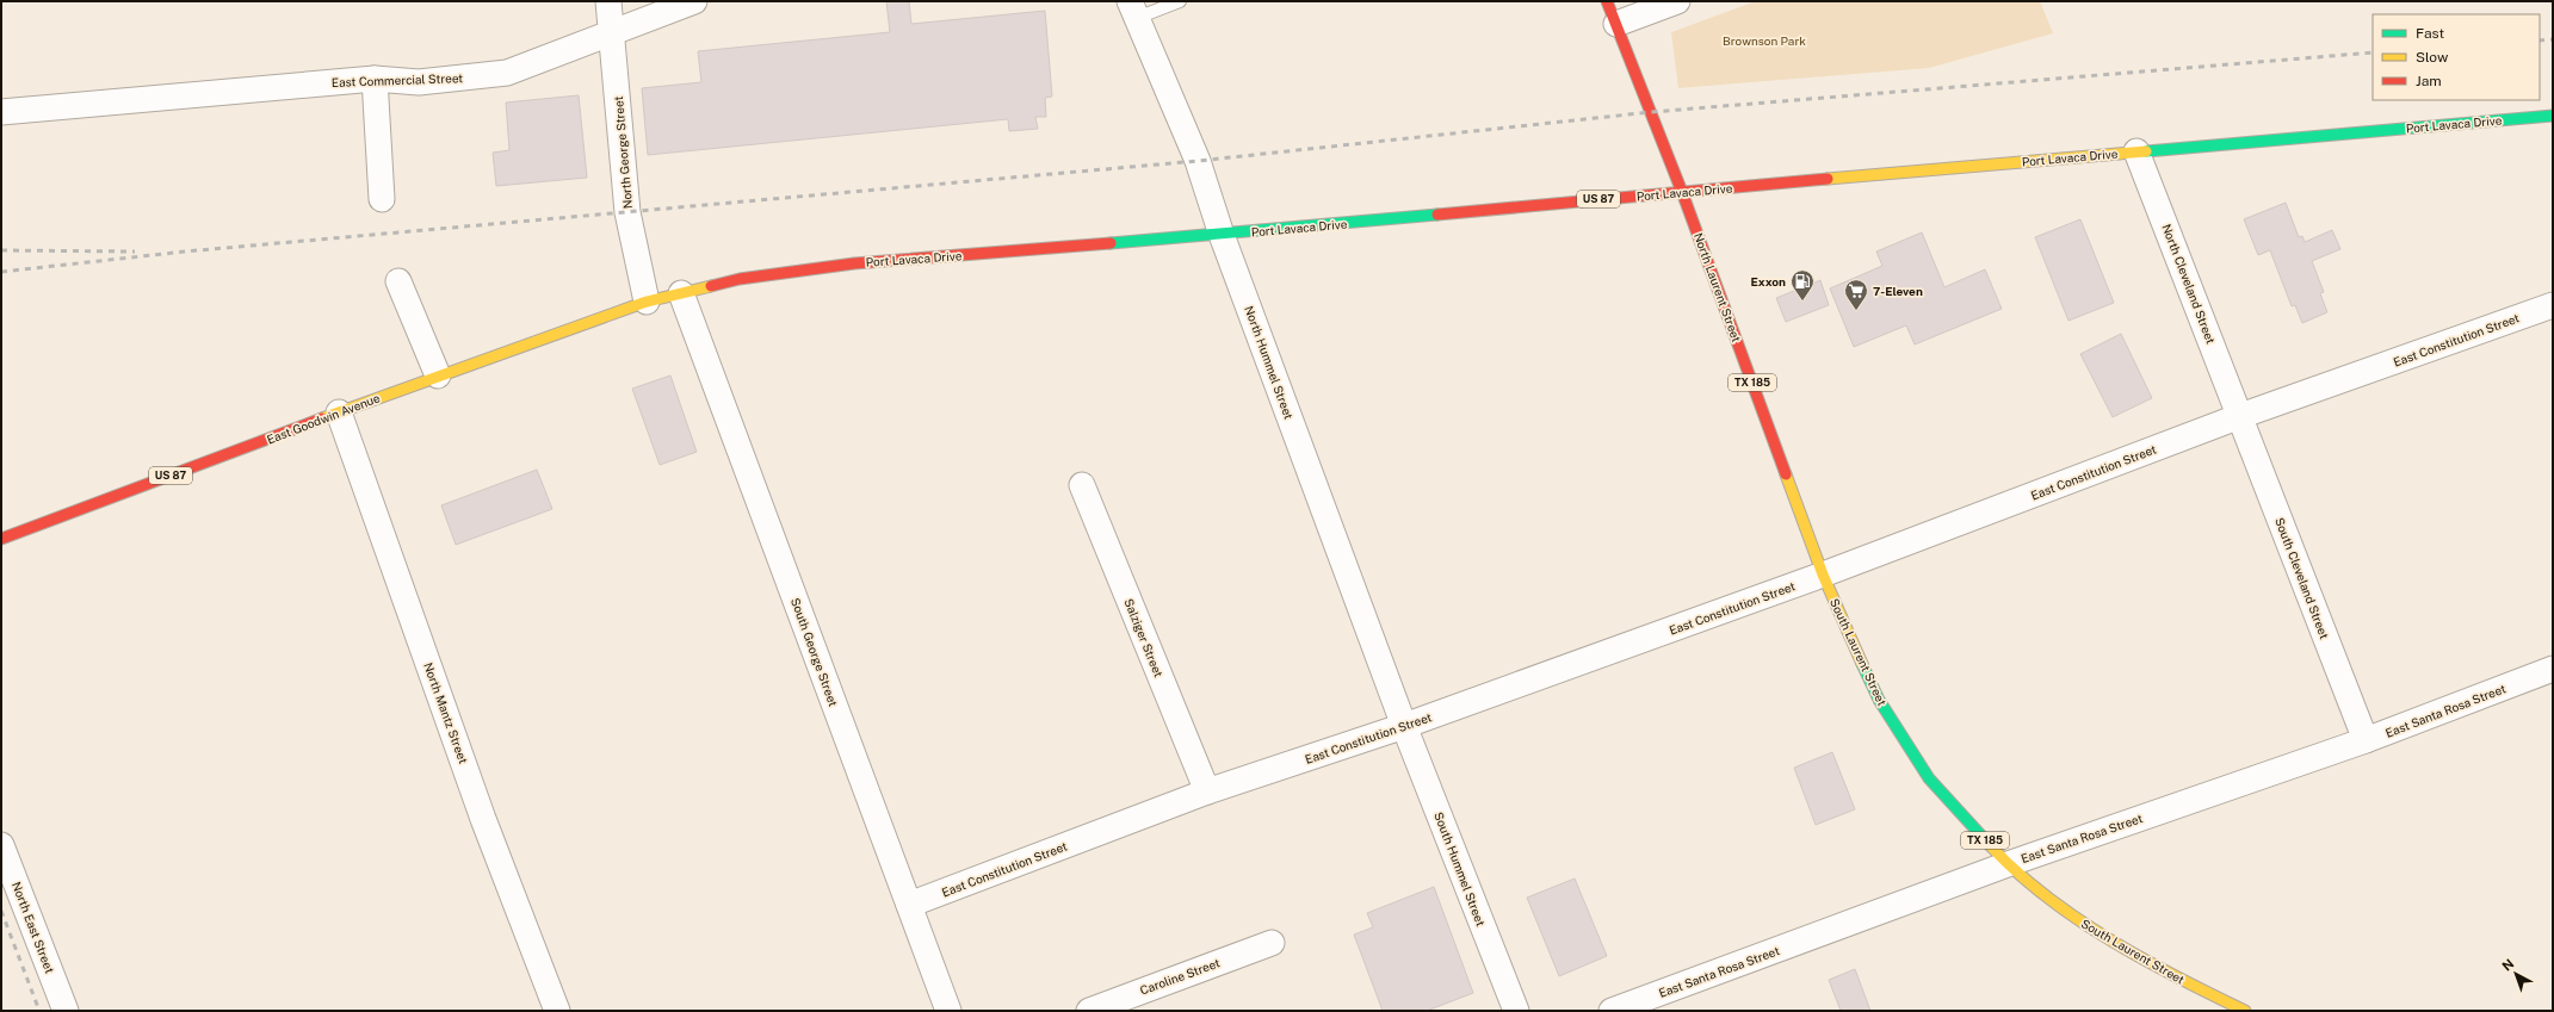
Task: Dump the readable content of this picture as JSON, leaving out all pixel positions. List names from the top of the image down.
{
  "streets": {
    "main road": [
      "Port Lavaca Drive",
      "US 87",
      "North Laurent Street",
      "TX 185",
      "East Goodwin Avenue",
      "South Laurent Street"
    ],
    "street": [
      "East Commercial Street",
      "North George Street",
      "North Cleveland Street",
      "East Constitution Street",
      "North Hummel Street",
      "South Cleveland Street",
      "Salziger Street",
      "South George Street",
      "East Santa Rosa Street",
      "North Mantz Street",
      "South Hummel Street",
      "North East Street",
      "Caroline Street"
    ]
  },
  "crossings": [
    ["East Commercial Street", "North George Street"],
    ["Port Lavaca Drive", "North George Street"],
    ["Port Lavaca Drive", "North Cleveland Street"],
    ["Port Lavaca Drive", "North Laurent Street"],
    ["Port Lavaca Drive", "North Hummel Street"],
    ["Port Lavaca Drive", "East Goodwin Avenue"],
    ["Port Lavaca Drive", "South George Street"],
    ["North George Street", "East Goodwin Avenue"],
    ["North Cleveland Street", "East Constitution Street"],
    ["North Cleveland Street", "South Cleveland Street"],
    ["North Laurent Street", "East Constitution Street"],
    ["North Laurent Street", "South Laurent Street"],
    ["East Constitution Street", "North Hummel Street"],
    ["East Constitution Street", "South Cleveland Street"],
    ["East Constitution Street", "Salziger Street"],
    ["East Constitution Street", "South George Street"],
    ["East Constitution Street", "South Laurent Street"],
    ["East Constitution Street", "South Hummel Street"],
    ["North Hummel Street", "South Hummel Street"],
    ["East Goodwin Avenue", "North Mantz Street"],
    ["South Cleveland Street", "East Santa Rosa Street"],
    ["South Laurent Street", "East Santa Rosa Street"]
  ],
  "parks": ["Brownson Park"],
  "places": {
    "fuel station": ["Exxon"],
    "supermarket": ["7-Eleven"]
  },
  "legend": ["Fast", "Slow", "Jam"],
  "north": "top left"
}
